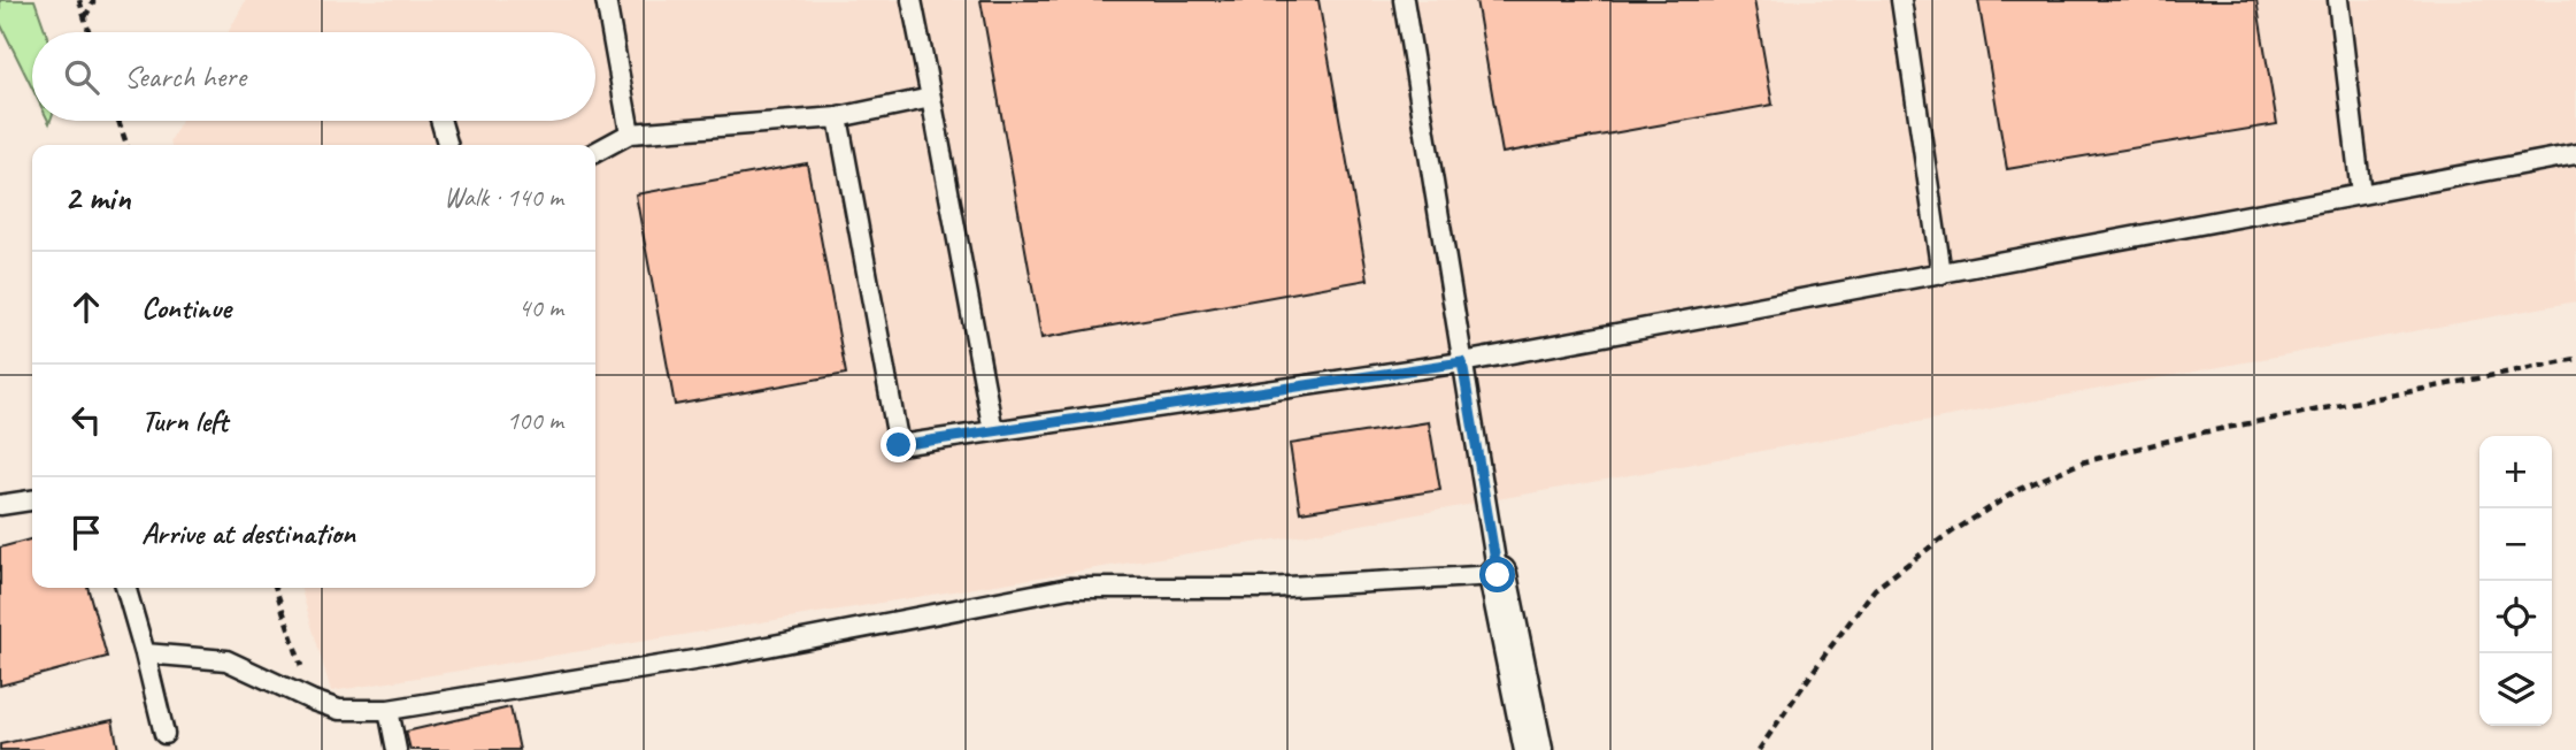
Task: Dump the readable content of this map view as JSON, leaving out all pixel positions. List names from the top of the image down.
{
  "page": {
    "search": "Search here",
    "heading": ["2 min", "Walk · 140 m"],
    "list": [
      ["Continue", "40 m"],
      ["Turn left", "100 m"],
      "Arrive at destination"
    ],
    "map_buttons": ["+", "−"]
  }
}
